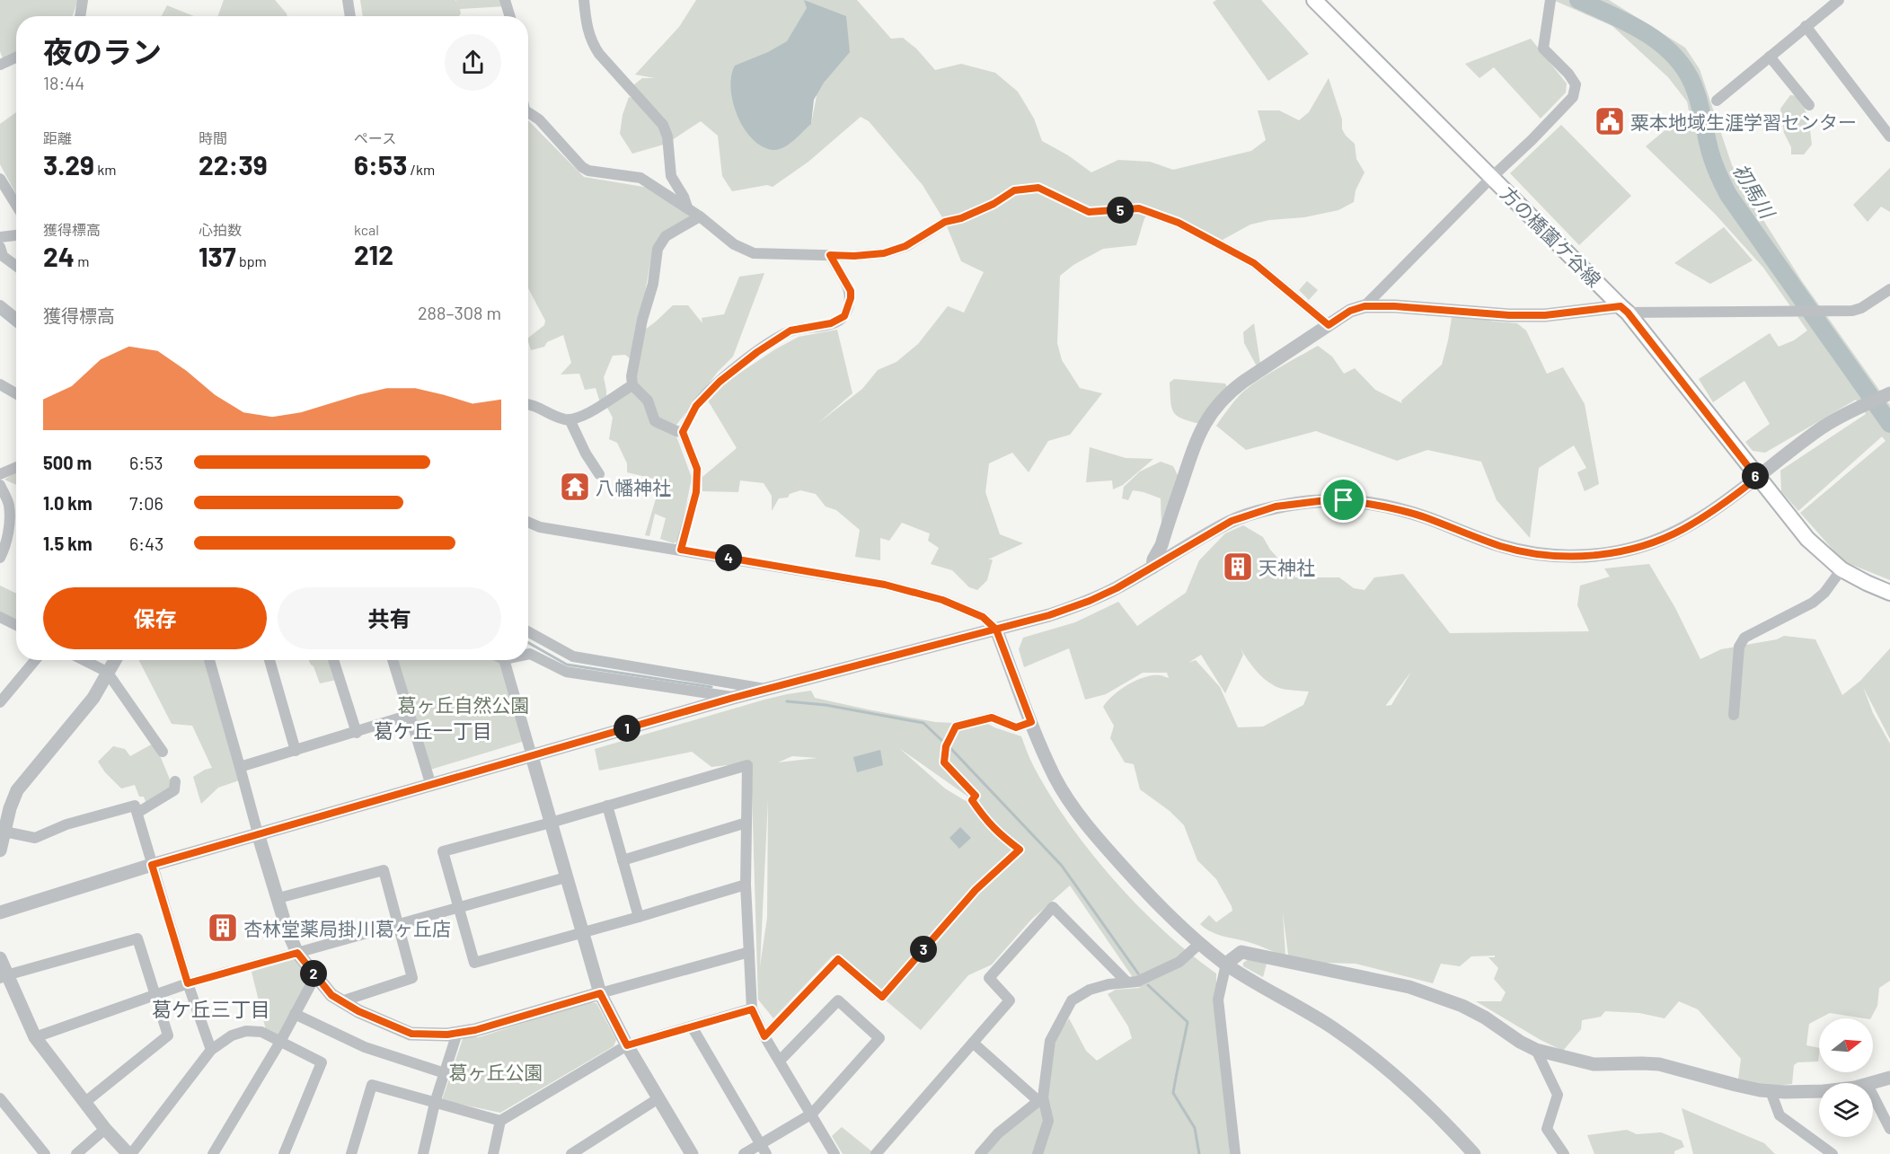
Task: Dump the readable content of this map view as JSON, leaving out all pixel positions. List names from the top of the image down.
{
  "streets": {
    "main road": ["方の橋薗ケ谷線"]
  },
  "districts": ["葛ケ丘一丁目", "葛ケ丘三丁目"],
  "water": ["初馬川"],
  "parks": ["葛ヶ丘自然公園", "葛ヶ丘公園"],
  "places": {
    "public building": ["粟本地域生涯学習センター"],
    "temple": ["八幡神社"],
    "building": ["天神社", "杏林堂薬局掛川葛ヶ丘店"]
  },
  "north": "right",
  "page": {
    "heading": ["夜のラン", "18:44"],
    "stats": [
      ["距離", "3.29 km"],
      ["時間", "22:39"],
      ["ペース", "6:53 /km"],
      ["獲得標高", "24 m"],
      ["心拍数", "137 bpm"],
      ["kcal", "212"]
    ],
    "pins": [
      "5",
      "6",
      "4",
      "1",
      "3",
      "2"
    ],
    "chart": ["獲得標高", "288–308 m"],
    "list": [
      {
        "name": "500 m",
        "note": "6:53"
      },
      {
        "name": "1.0 km",
        "note": "7:06"
      },
      {
        "name": "1.5 km",
        "note": "6:43"
      }
    ],
    "buttons": ["保存", "共有"]
  }
}
